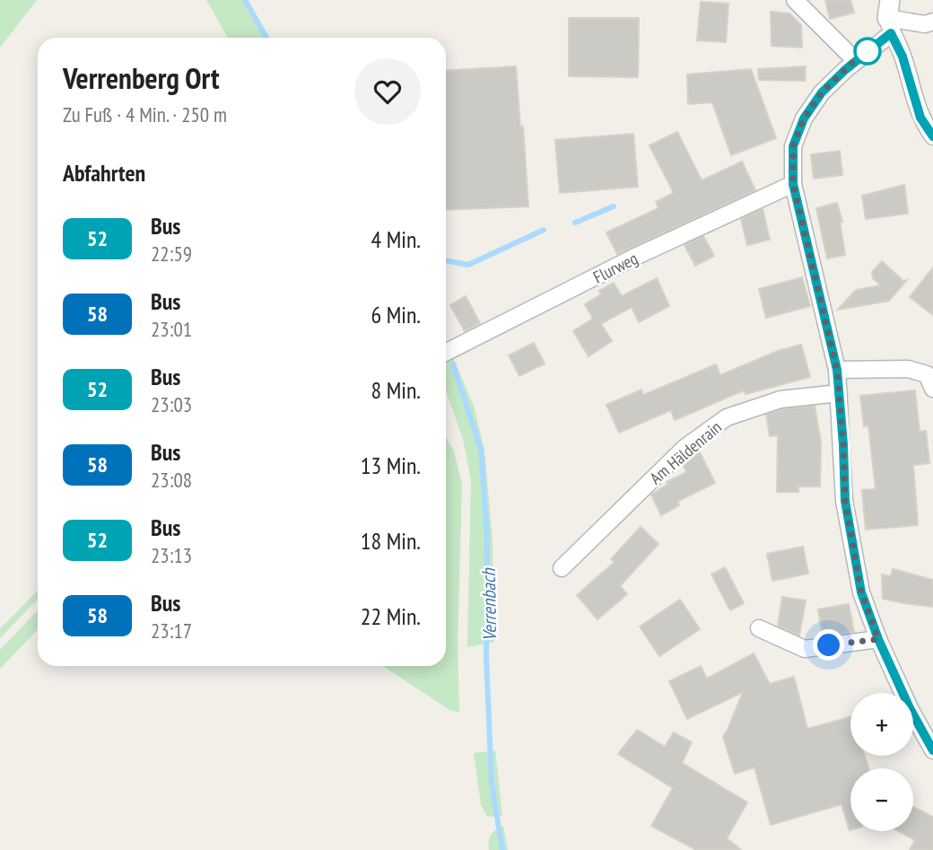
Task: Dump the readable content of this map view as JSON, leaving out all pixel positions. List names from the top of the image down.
{
  "streets": {
    "street": ["Flurweg", "Am Häldenrain"]
  },
  "water": ["Verrenbach"],
  "lines": ["bus line 52"],
  "page": {
    "heading": [
      ["Verrenberg Ort", "Zu Fuß · 4 Min. · 250 m"],
      "Abfahrten"
    ],
    "list": [
      {
        "mark": "52",
        "name": "Bus",
        "note": "22:59",
        "value": "4 Min."
      },
      {
        "mark": "58",
        "name": "Bus",
        "note": "23:01",
        "value": "6 Min."
      },
      {
        "mark": "52",
        "name": "Bus",
        "note": "23:03",
        "value": "8 Min."
      },
      {
        "mark": "58",
        "name": "Bus",
        "note": "23:08",
        "value": "13 Min."
      },
      {
        "mark": "52",
        "name": "Bus",
        "note": "23:13",
        "value": "18 Min."
      },
      {
        "mark": "58",
        "name": "Bus",
        "note": "23:17",
        "value": "22 Min."
      }
    ],
    "map_buttons": ["+", "−"]
  }
}
